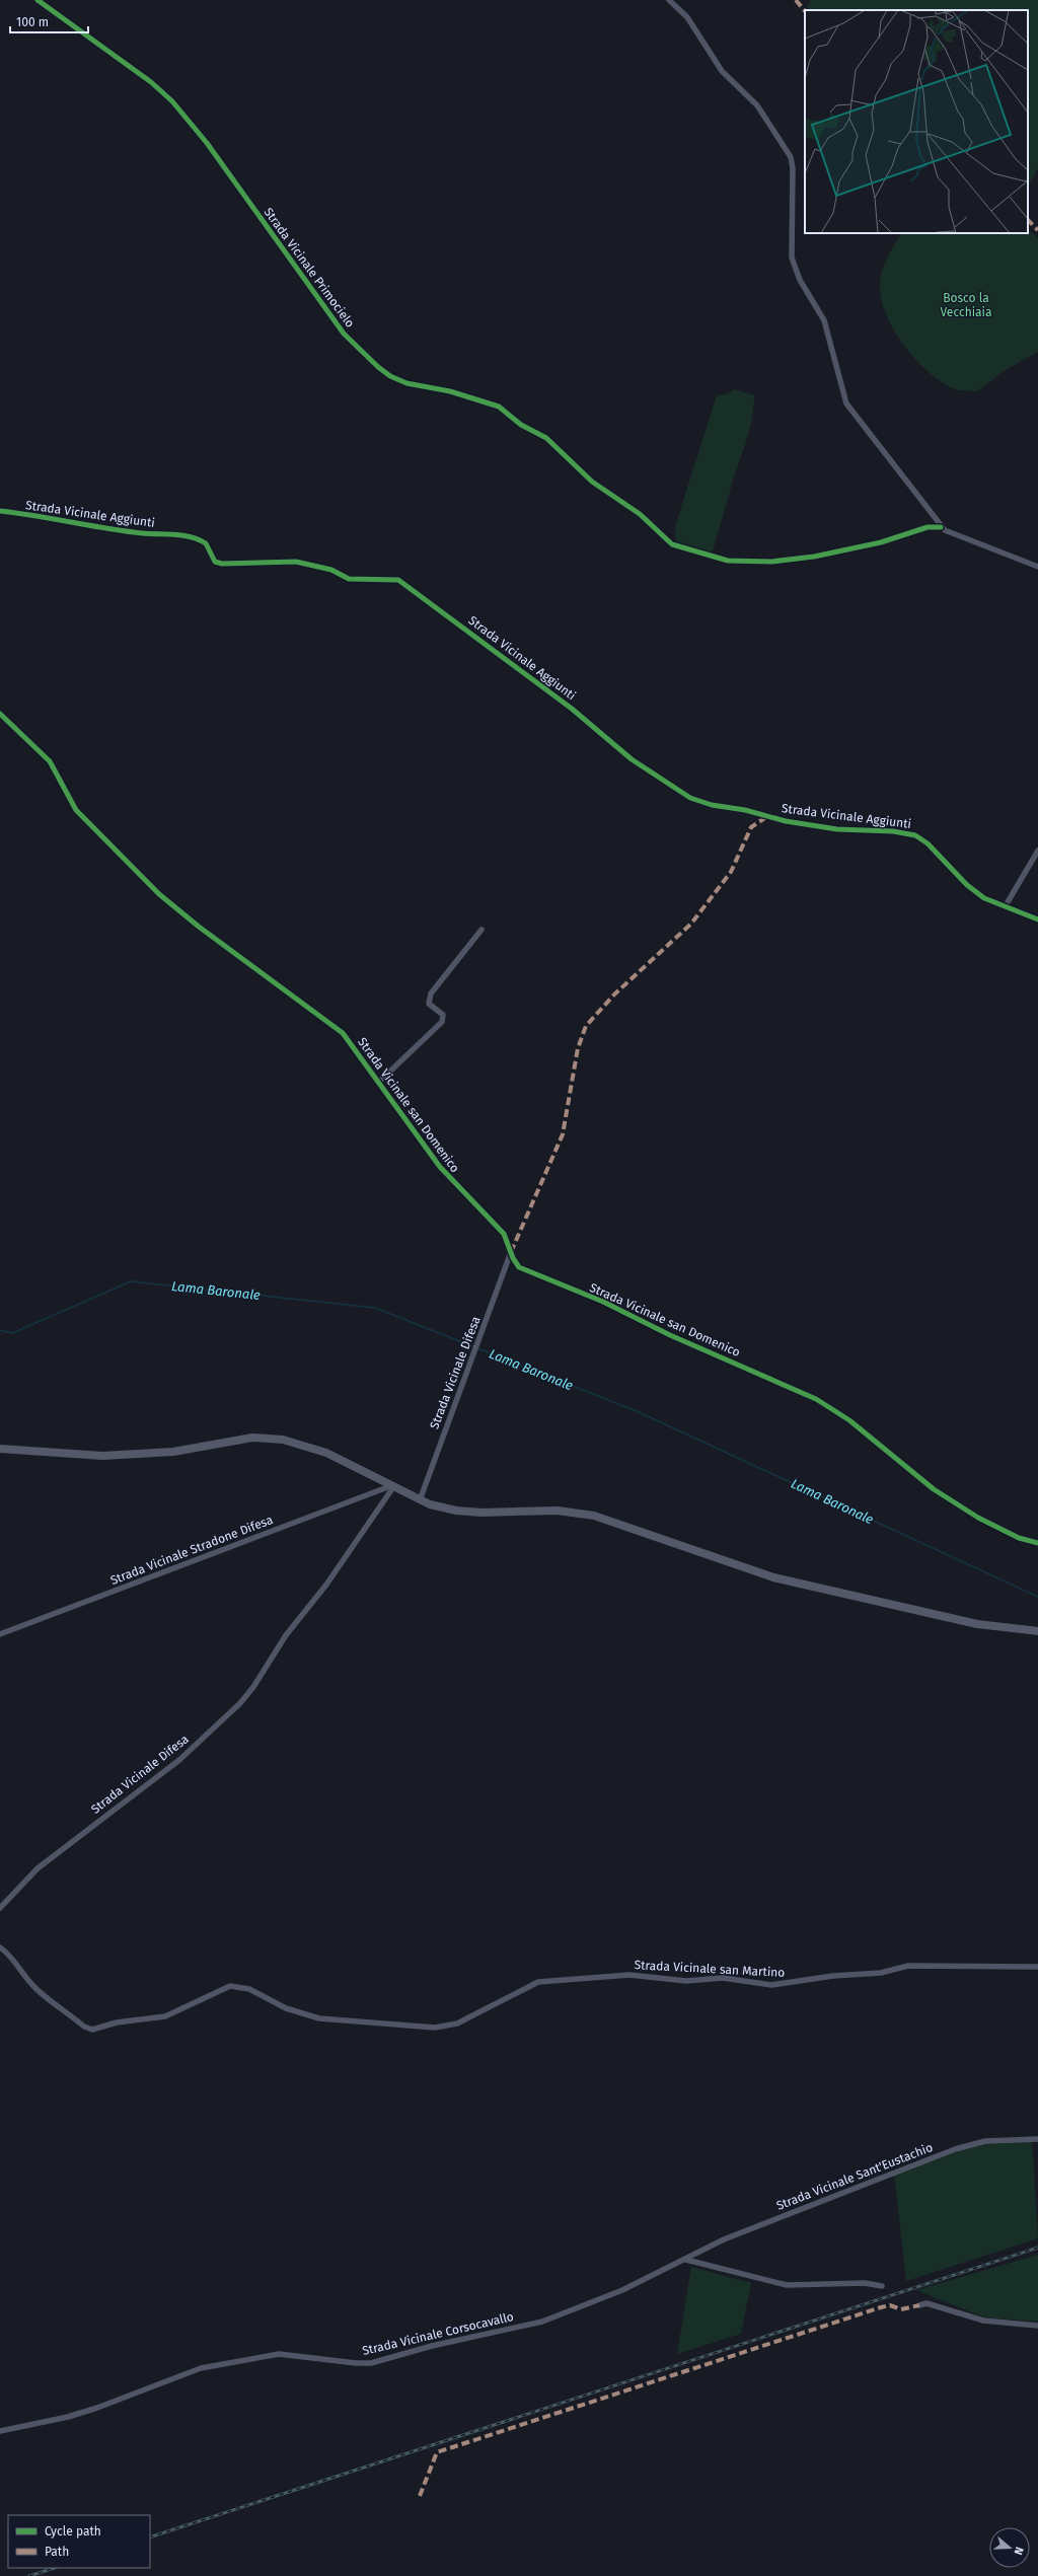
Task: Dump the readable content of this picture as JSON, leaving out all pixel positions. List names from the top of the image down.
{
  "streets": {
    "street": [
      "Strada Vicinale Primocielo",
      "Strada Vicinale Aggiunti",
      "Strada Vicinale san Domenico",
      "Strada Vicinale Difesa",
      "Strada Vicinale Stradone Difesa",
      "Strada Vicinale san Martino",
      "Strada Vicinale Sant'Eustachio",
      "Strada Vicinale Corsocavallo"
    ]
  },
  "crossings": [
    ["Strada Vicinale san Domenico", "Strada Vicinale Difesa"],
    ["Strada Vicinale Difesa", "Strada Vicinale Stradone Difesa"],
    ["Strada Vicinale Sant'Eustachio", "Strada Vicinale Corsocavallo"]
  ],
  "water": ["Lama Baronale"],
  "parks": ["Bosco la Vecchiaia"],
  "legend": ["Cycle path", "Path"],
  "scale_bar": "100 m",
  "north": "right"
}
